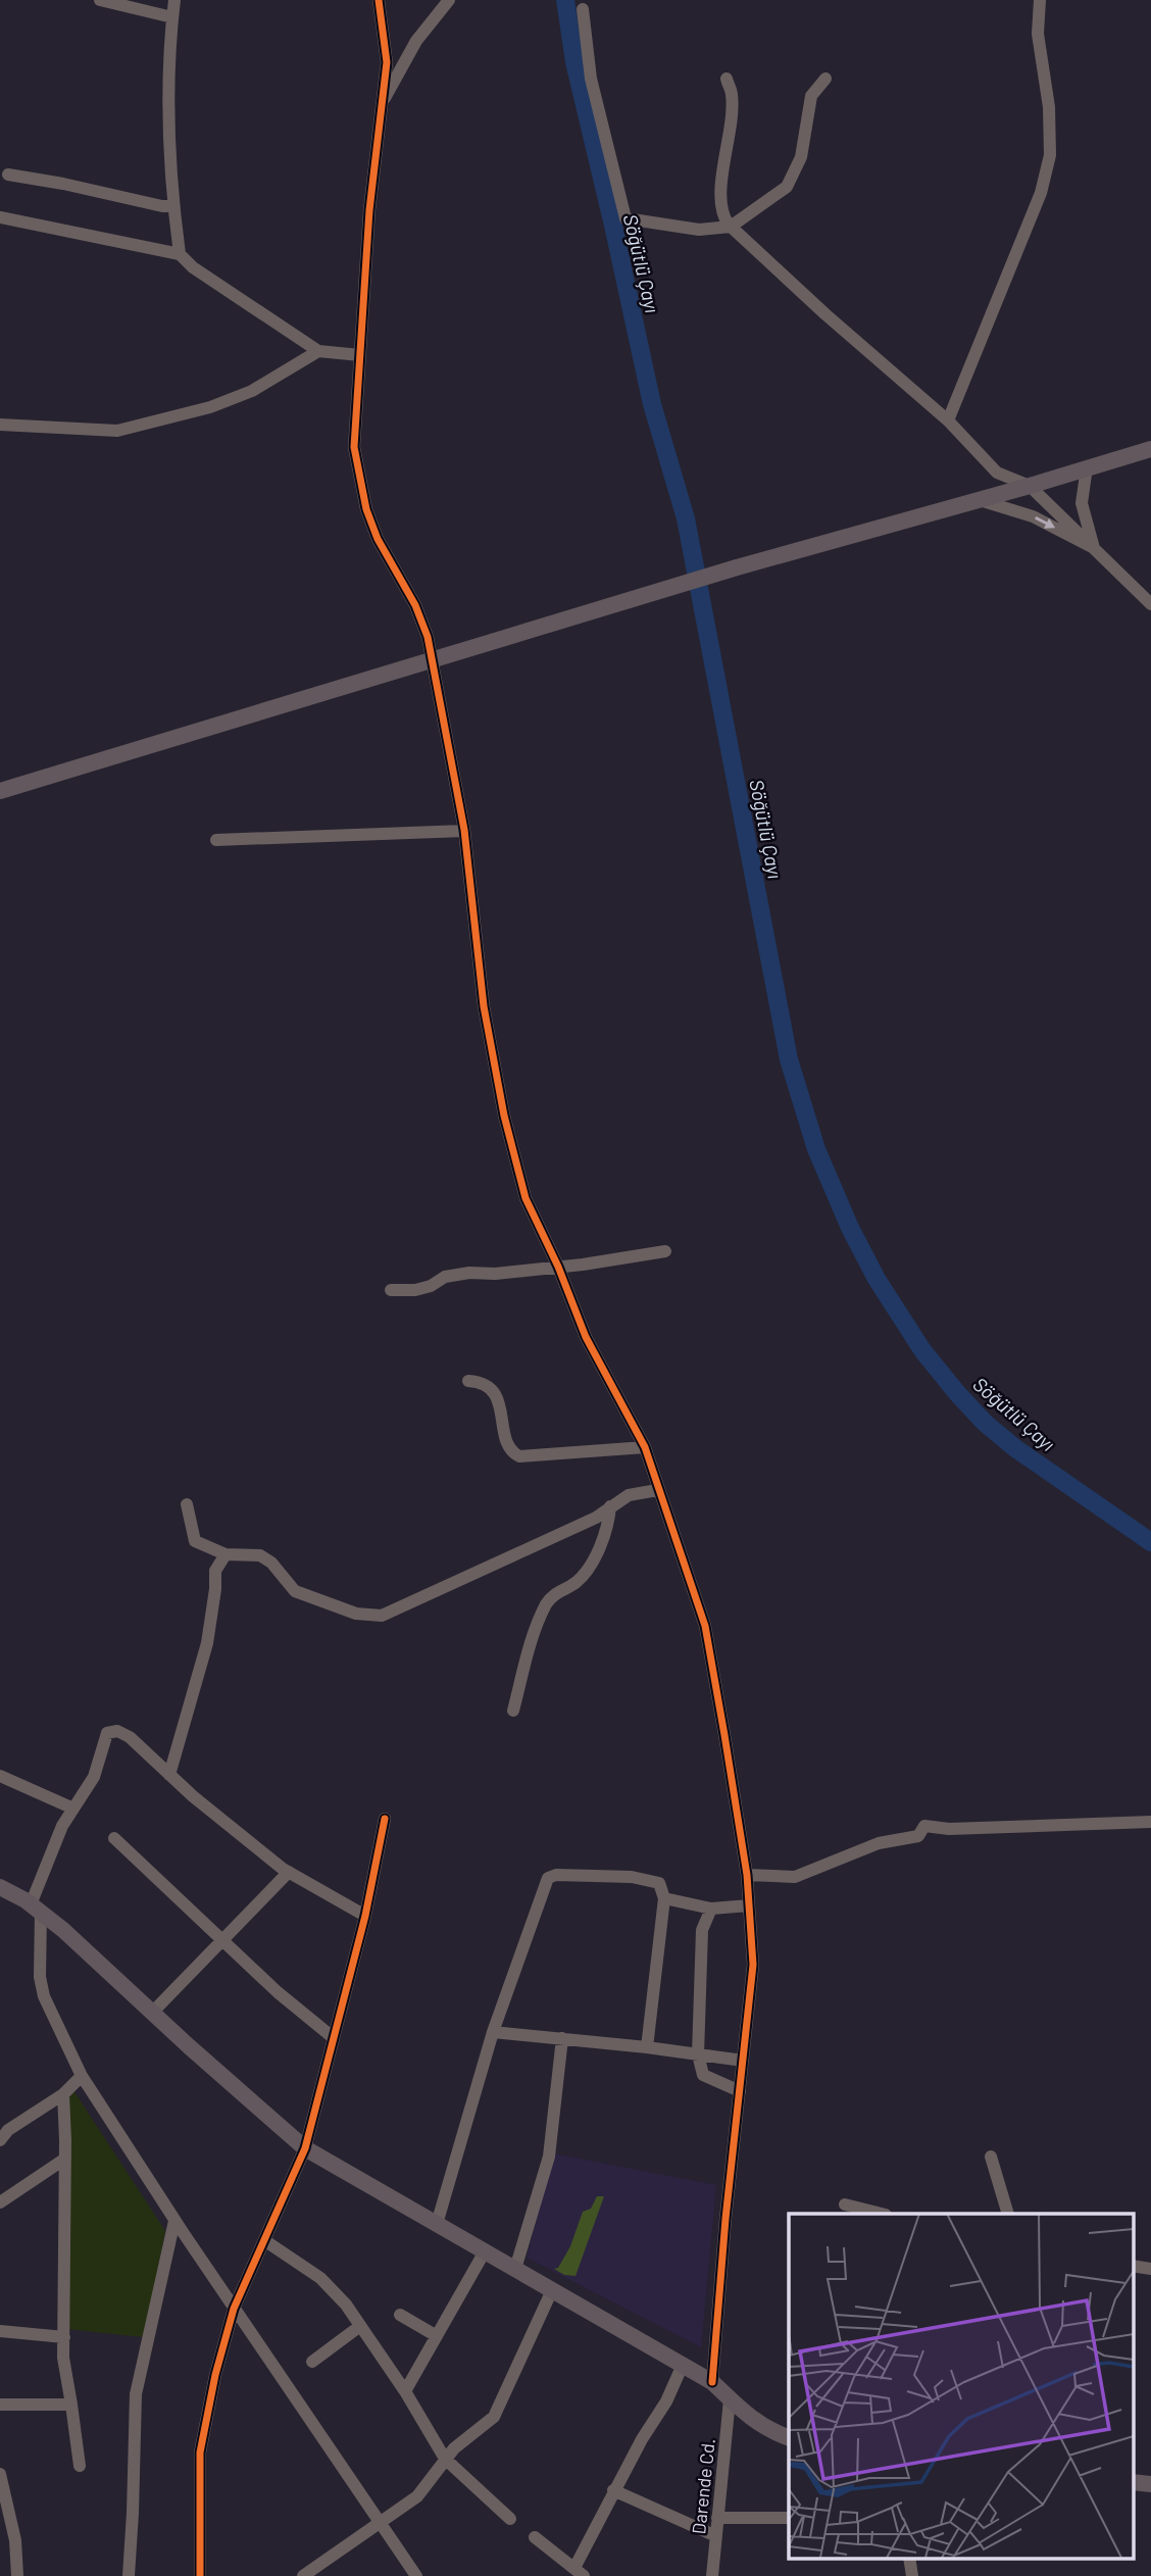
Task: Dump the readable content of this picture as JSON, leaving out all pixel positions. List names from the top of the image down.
{
  "streets": {
    "street": ["Darende Cd."]
  },
  "water": ["Söğütlü Çayı"]
}
